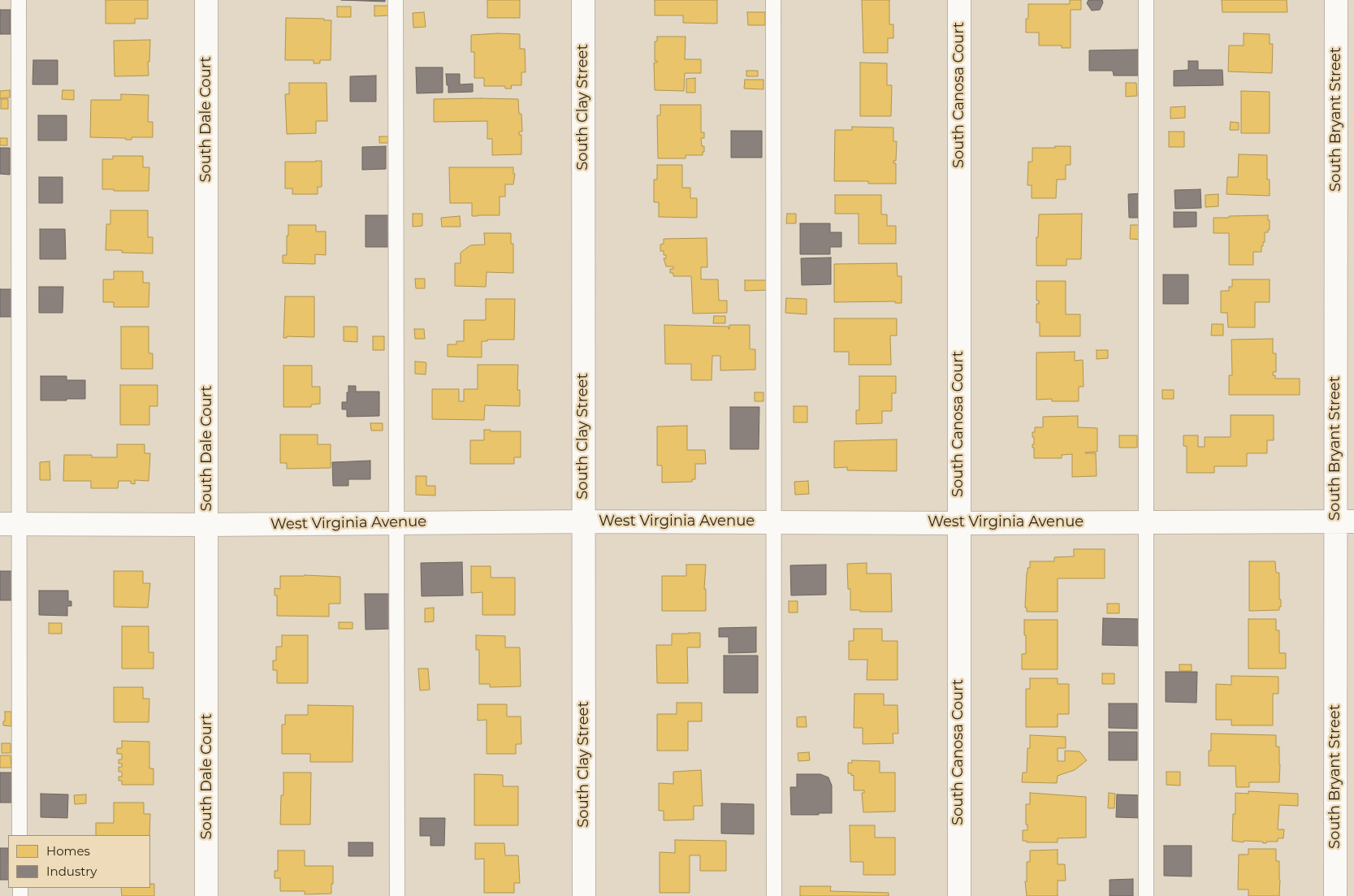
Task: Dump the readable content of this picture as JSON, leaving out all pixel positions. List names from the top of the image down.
{
  "streets": {
    "street": [
      "South Canosa Court",
      "South Clay Street",
      "South Dale Court",
      "South Bryant Street",
      "West Virginia Avenue"
    ]
  },
  "crossings": [
    ["South Canosa Court", "West Virginia Avenue"],
    ["South Clay Street", "West Virginia Avenue"],
    ["South Dale Court", "West Virginia Avenue"],
    ["South Bryant Street", "West Virginia Avenue"]
  ],
  "legend": ["Homes", "Industry"]
}
